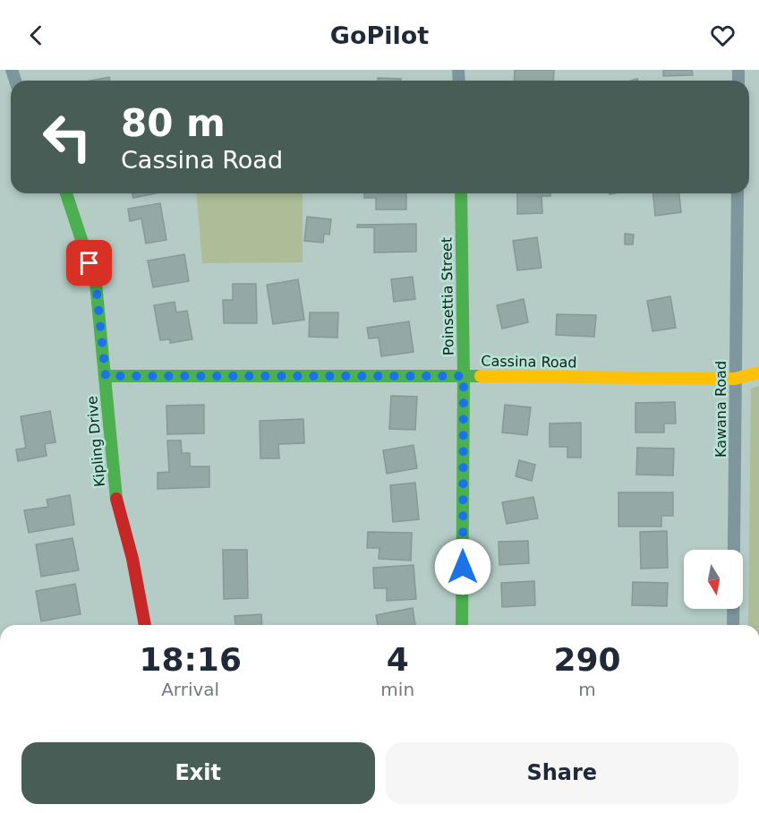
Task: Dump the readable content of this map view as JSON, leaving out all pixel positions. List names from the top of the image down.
{
  "streets": {
    "street": [
      "Poinsettia Street",
      "Cassina Road",
      "Kawana Road",
      "Kipling Drive"
    ]
  },
  "crossings": [
    ["Poinsettia Street", "Cassina Road"],
    ["Cassina Road", "Kawana Road"],
    ["Cassina Road", "Kipling Drive"]
  ],
  "north": "bottom",
  "page": {
    "header": "GoPilot",
    "turn": ["80 m", "Cassina Road"],
    "eta": [
      "18:16",
      "Arrival",
      "4",
      "min",
      "290",
      "m"
    ],
    "buttons": ["Exit", "Share"]
  }
}
